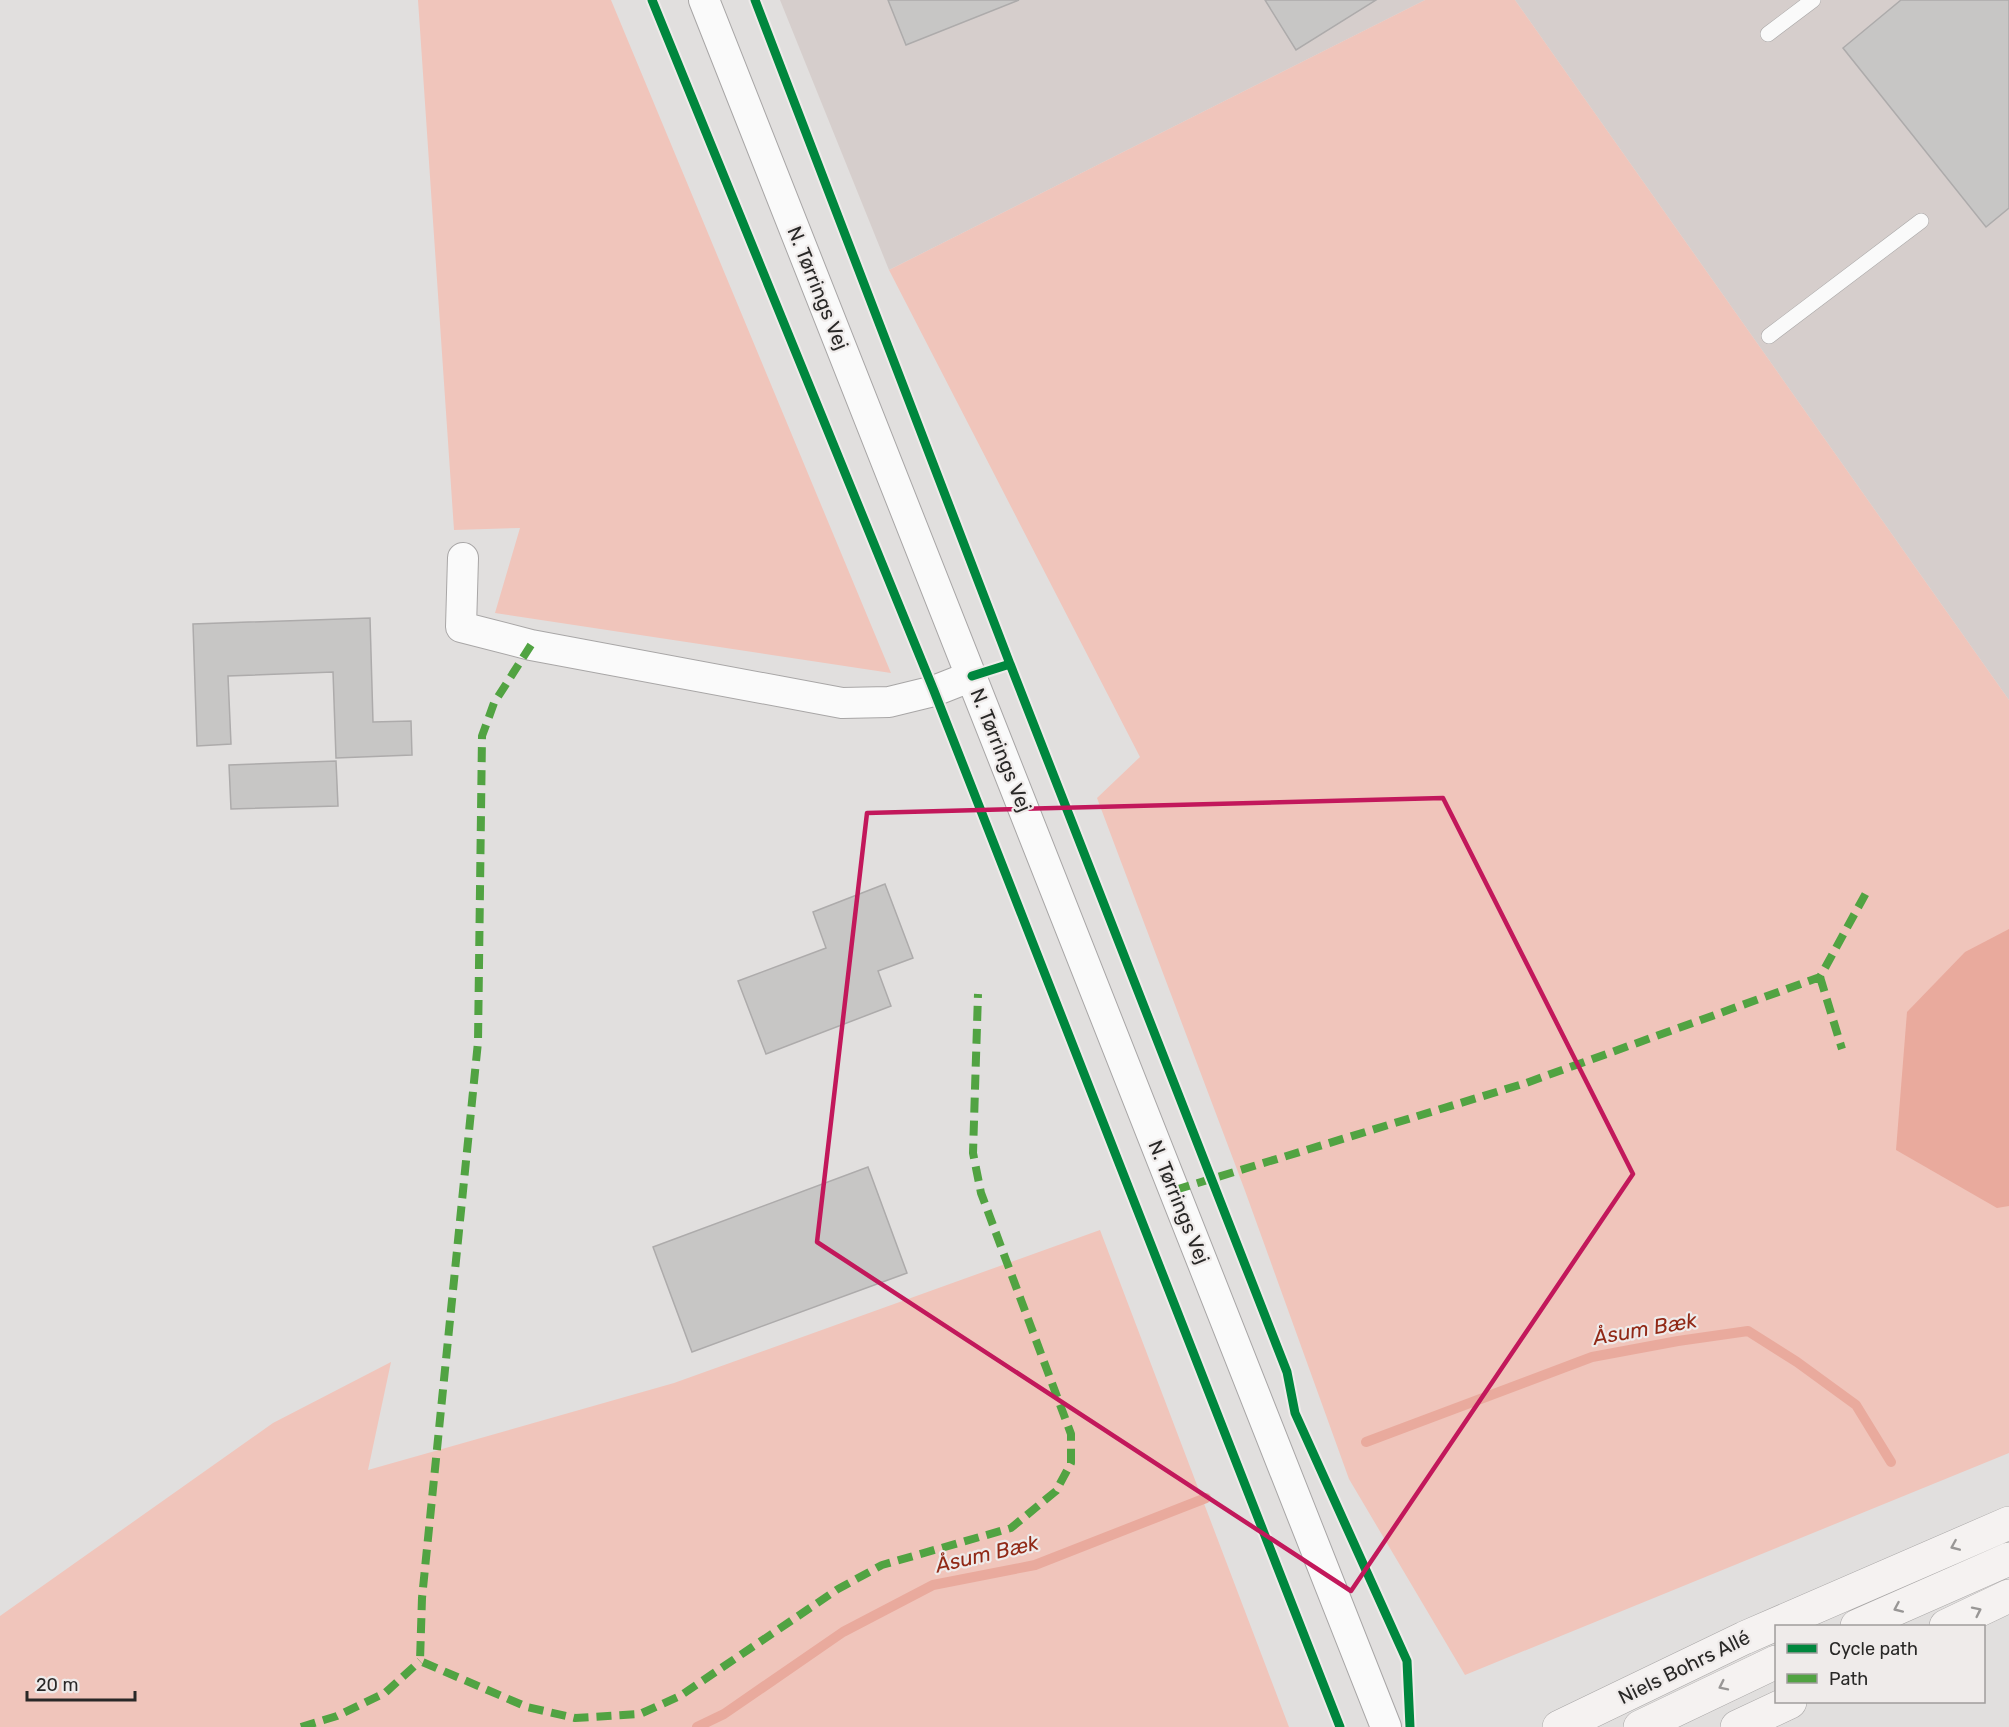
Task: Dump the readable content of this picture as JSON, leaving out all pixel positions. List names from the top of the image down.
{
  "streets": {
    "street": ["N. Tørrings Vej", "Niels Bohrs Allé"]
  },
  "water": ["Åsum Bæk"],
  "legend": ["Cycle path", "Path"],
  "scale_bar": "20 m"
}
